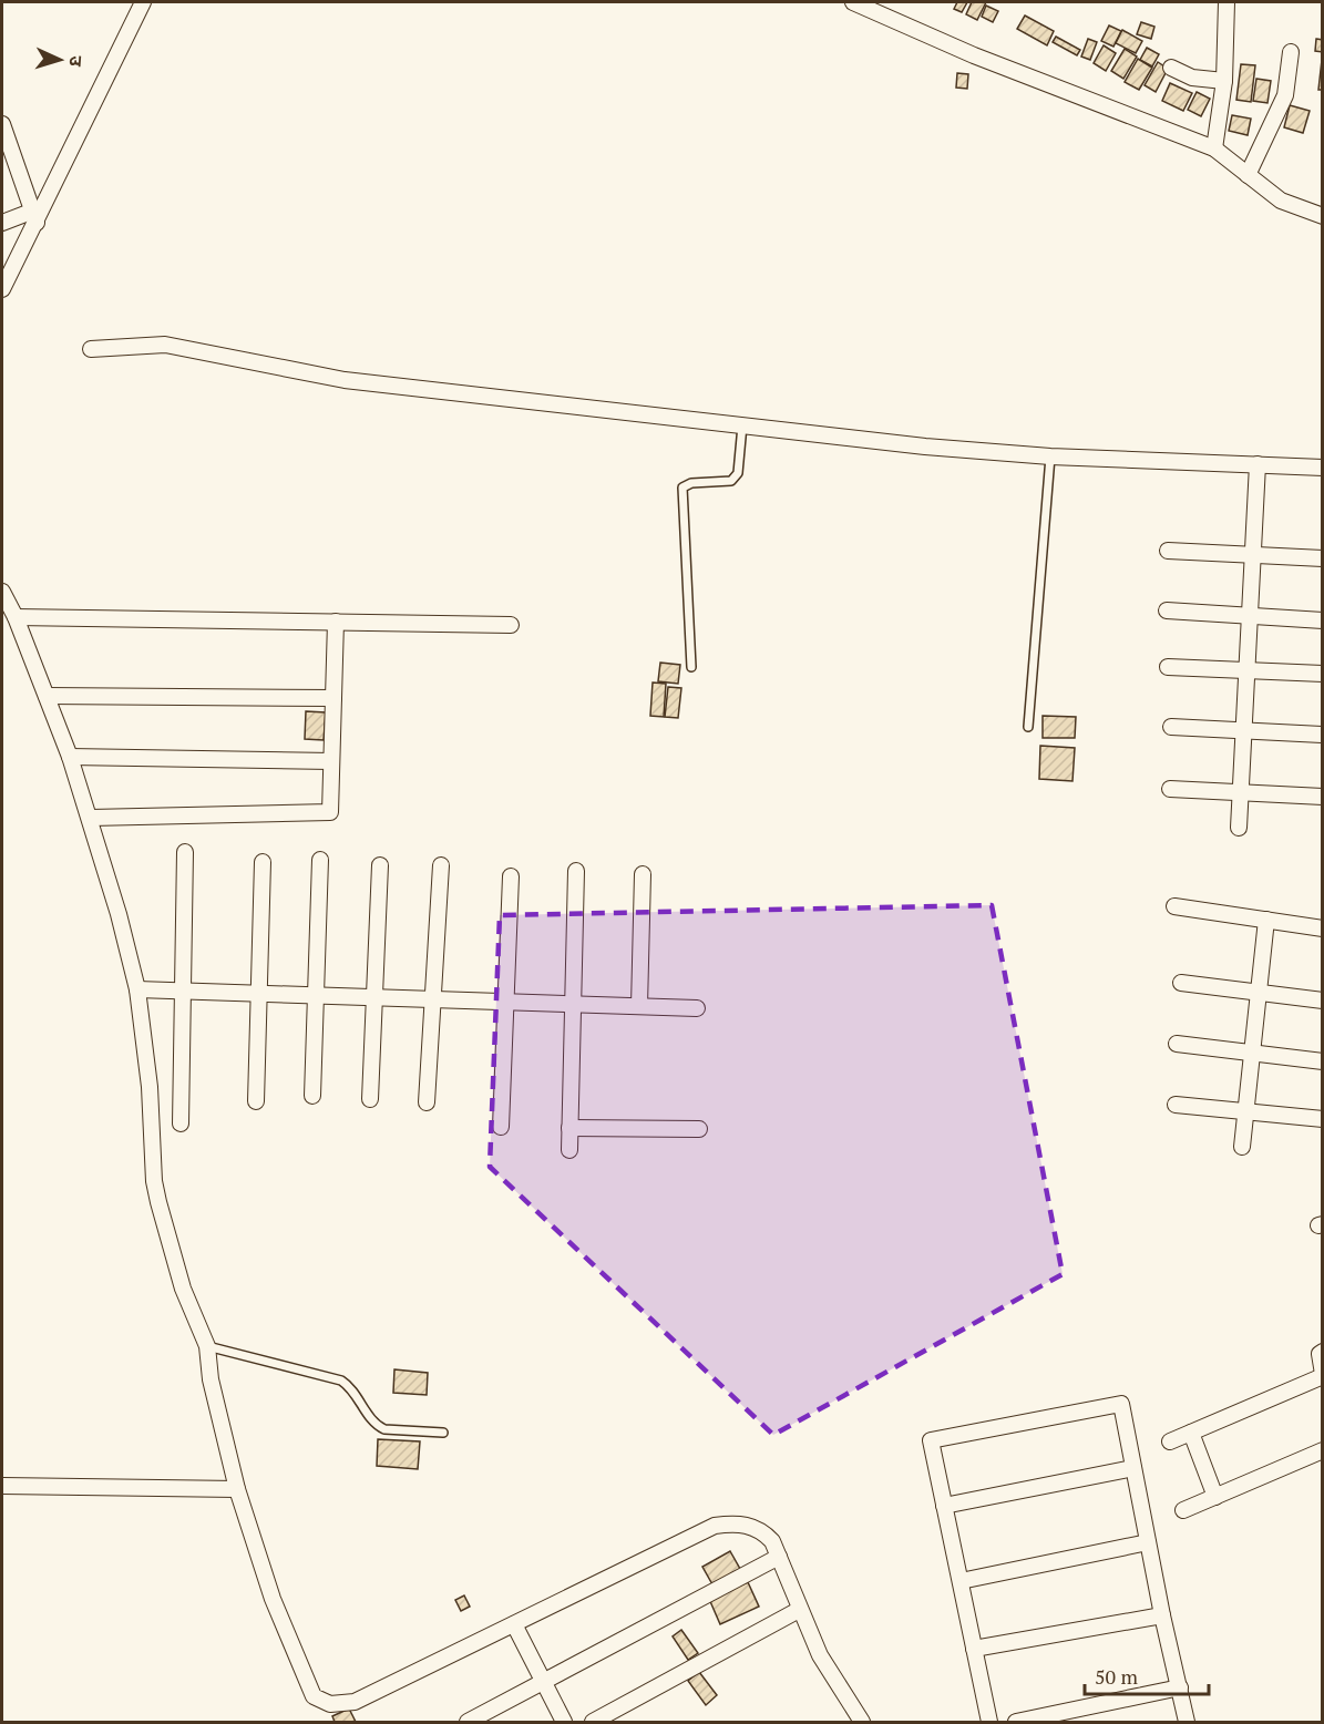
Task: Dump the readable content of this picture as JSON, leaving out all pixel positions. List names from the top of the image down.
{
  "scale_bar": "50 m",
  "north": "right"
}
